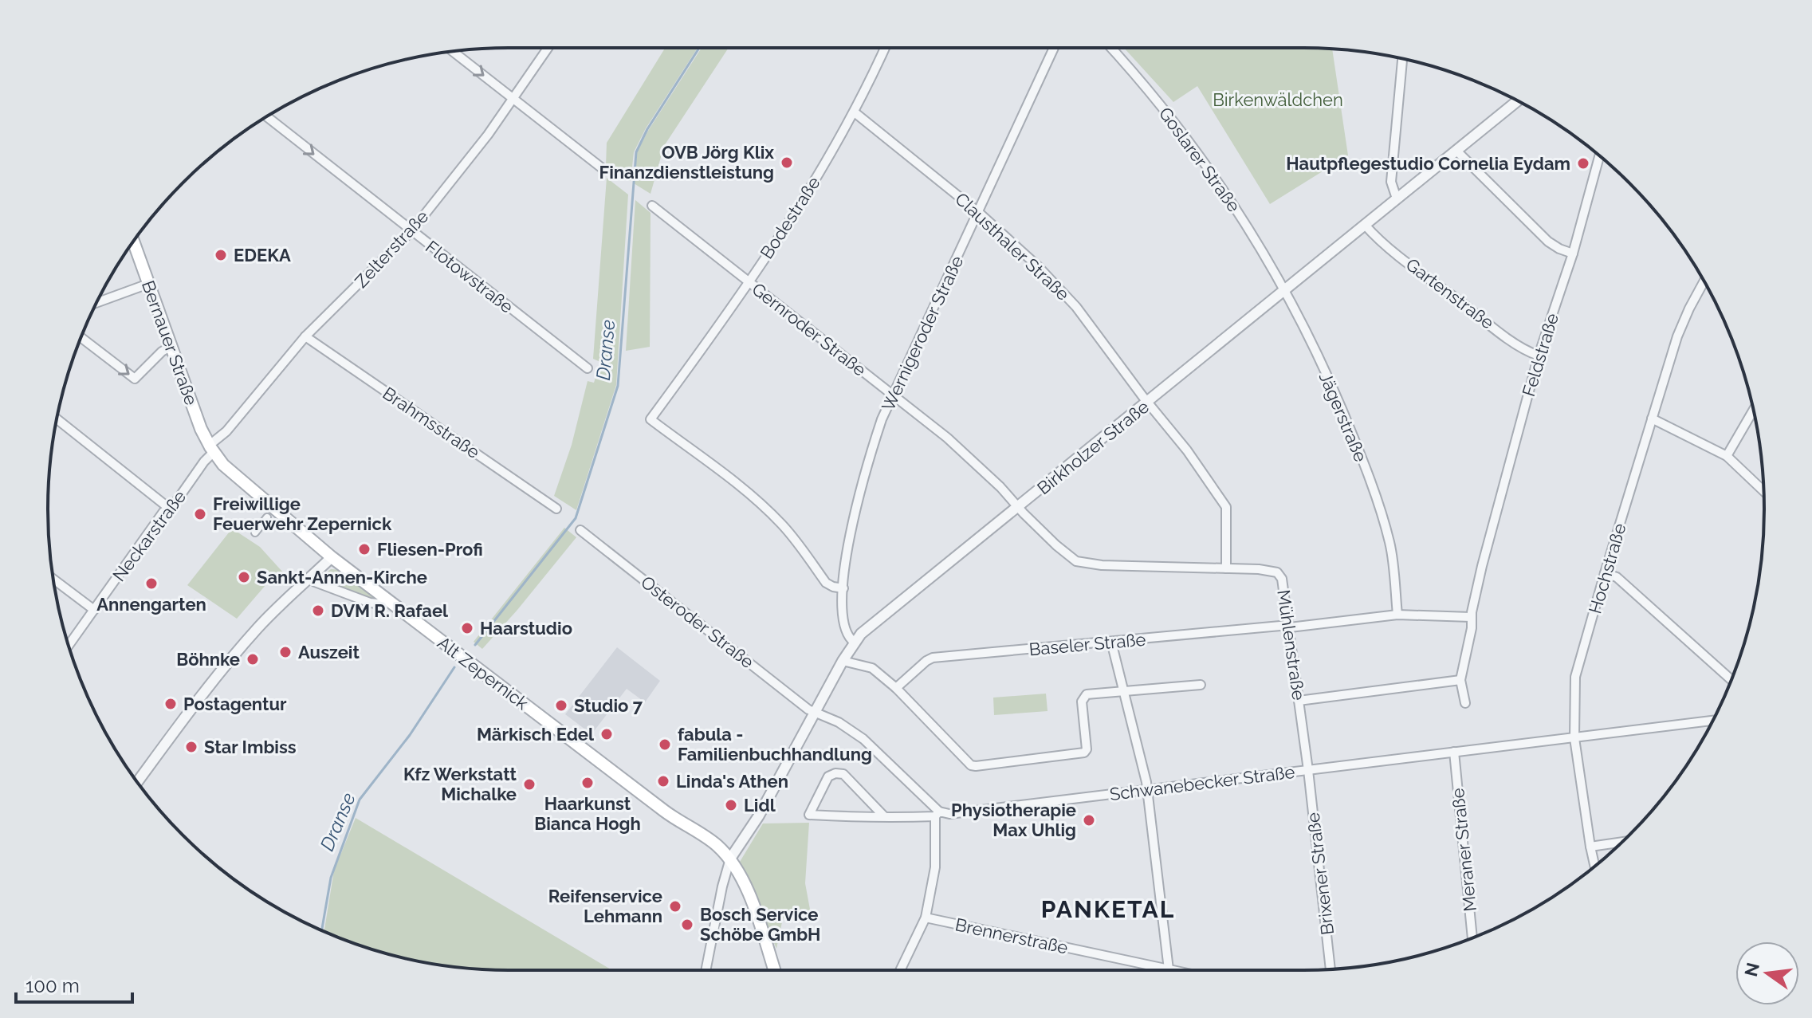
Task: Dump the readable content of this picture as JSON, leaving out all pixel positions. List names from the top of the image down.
{
  "streets": {
    "main road": ["Bernauer Straße", "Alt Zepernick"],
    "street": [
      "Goslarer Straße",
      "Bodestraße",
      "Clausthaler Straße",
      "Zelterstraße",
      "Flotowstraße",
      "Gartenstraße",
      "Gernroder Straße",
      "Wernigeroder Straße",
      "Feldstraße",
      "Jägerstraße",
      "Brahmsstraße",
      "Birkholzer Straße",
      "Neckarstraße",
      "Hochstraße",
      "Osteroder Straße",
      "Baseler Straße",
      "Mühlenstraße",
      "Schwanebecker Straße",
      "Meraner Straße",
      "Brixener Straße",
      "Brennerstraße"
    ]
  },
  "crossings": [
    ["Goslarer Straße", "Jägerstraße"],
    ["Goslarer Straße", "Birkholzer Straße"],
    ["Bodestraße", "Clausthaler Straße"],
    ["Bodestraße", "Gernroder Straße"],
    ["Bodestraße", "Wernigeroder Straße"],
    ["Clausthaler Straße", "Wernigeroder Straße"],
    ["Clausthaler Straße", "Birkholzer Straße"],
    ["Zelterstraße", "Flotowstraße"],
    ["Zelterstraße", "Bernauer Straße"],
    ["Zelterstraße", "Brahmsstraße"],
    ["Zelterstraße", "Neckarstraße"],
    ["Zelterstraße", "Alt Zepernick"],
    ["Gartenstraße", "Feldstraße"],
    ["Gartenstraße", "Birkholzer Straße"],
    ["Gernroder Straße", "Wernigeroder Straße"],
    ["Gernroder Straße", "Birkholzer Straße"],
    ["Gernroder Straße", "Mühlenstraße"],
    ["Wernigeroder Straße", "Birkholzer Straße"],
    ["Bernauer Straße", "Neckarstraße"],
    ["Bernauer Straße", "Alt Zepernick"],
    ["Feldstraße", "Baseler Straße"],
    ["Jägerstraße", "Birkholzer Straße"],
    ["Jägerstraße", "Baseler Straße"],
    ["Birkholzer Straße", "Osteroder Straße"],
    ["Birkholzer Straße", "Mühlenstraße"],
    ["Birkholzer Straße", "Alt Zepernick"],
    ["Neckarstraße", "Alt Zepernick"],
    ["Hochstraße", "Schwanebecker Straße"],
    ["Osteroder Straße", "Schwanebecker Straße"],
    ["Baseler Straße", "Mühlenstraße"],
    ["Mühlenstraße", "Schwanebecker Straße"],
    ["Mühlenstraße", "Brixener Straße"],
    ["Schwanebecker Straße", "Meraner Straße"],
    ["Schwanebecker Straße", "Brixener Straße"]
  ],
  "one_way": ["Flotowstraße"],
  "districts": ["PANKETAL"],
  "water": ["Dranse"],
  "parks": ["Birkenwäldchen"],
  "places": [
    "OVB Jörg Klix Finanzdienstleistung",
    "Hautpflegestudio Cornelia Eydam",
    "EDEKA",
    "Freiwillige Feuerwehr Zepernick",
    "Fliesen-Profi",
    "Sankt-Annen-Kirche",
    "Annengarten",
    "DVM R. Rafael",
    "Haarstudio",
    "Auszeit",
    "Böhnke",
    "Postagentur",
    "Studio 7",
    "Märkisch Edel",
    "fabula - Familienbuchhandlung",
    "Star Imbiss",
    "Linda's Athen",
    "Haarkunst Bianca Hogh",
    "Kfz Werkstatt Michalke",
    "Lidl",
    "Physiotherapie Max Uhlig",
    "Reifenservice Lehmann",
    "Bosch Service Schöbe GmbH"
  ],
  "scale_bar": "100 m",
  "north": "left"
}
